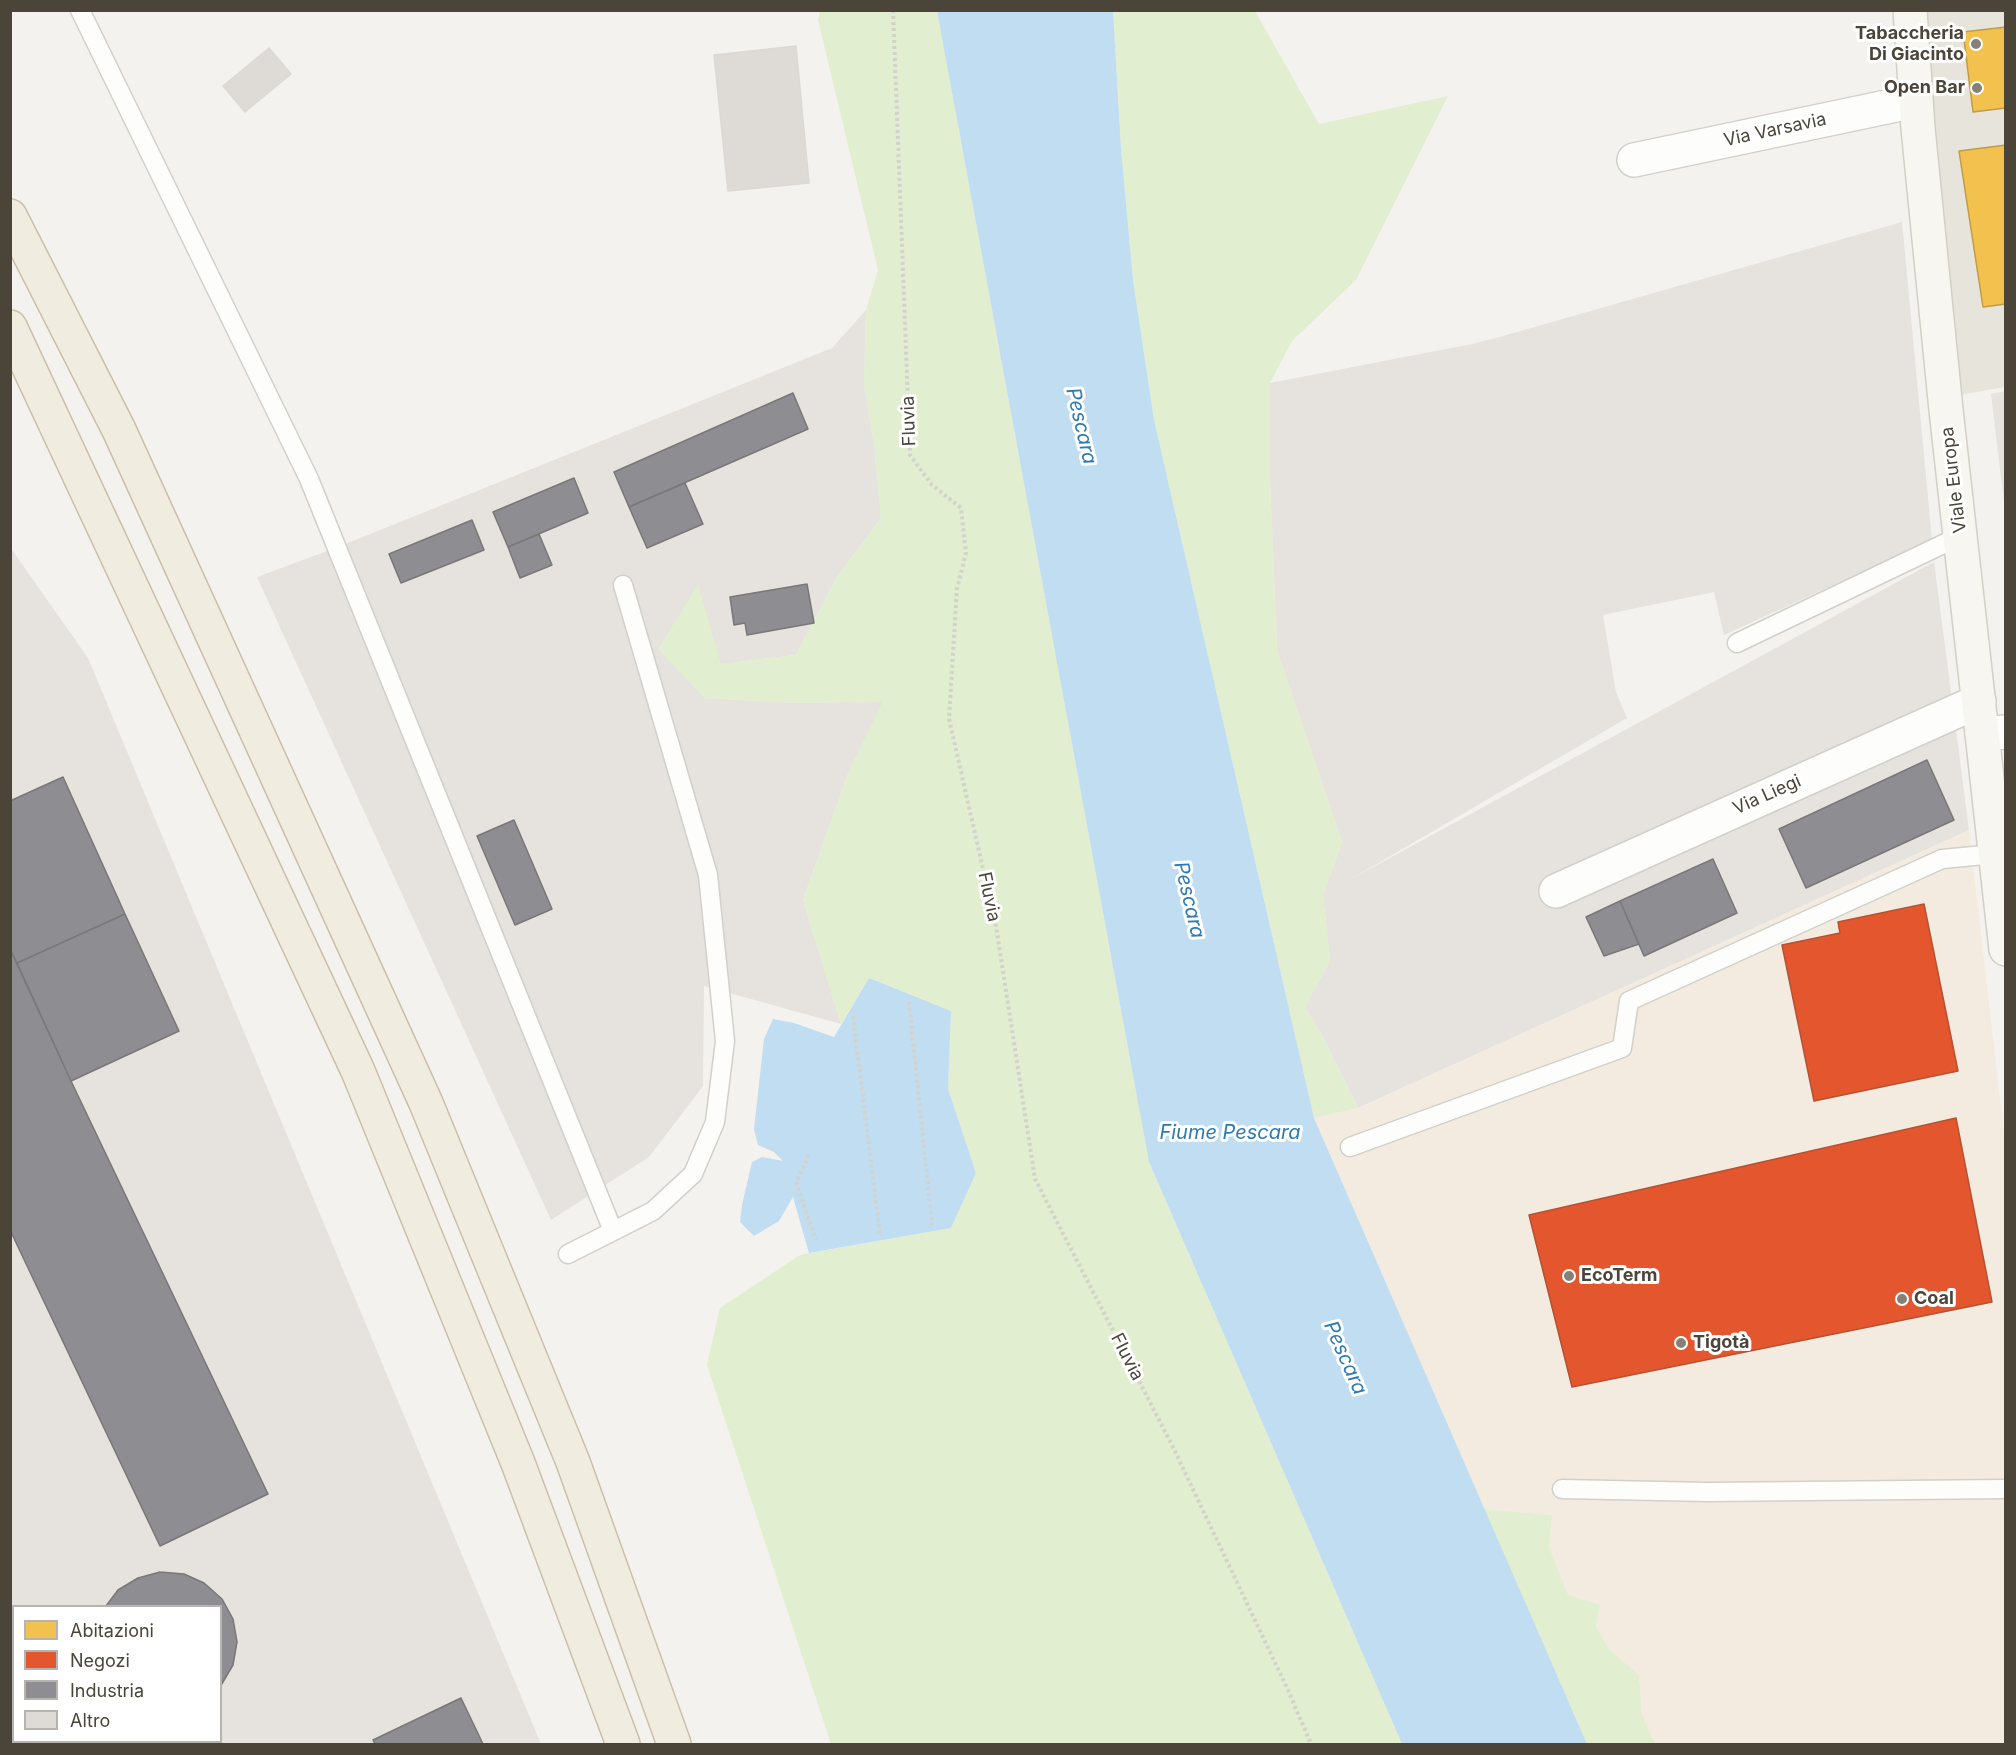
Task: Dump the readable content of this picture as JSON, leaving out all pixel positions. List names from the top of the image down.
{
  "streets": {
    "main road": ["Viale Europa"],
    "street": ["Via Varsavia", "Via Liegi"],
    "path": ["Fluvia"]
  },
  "crossings": [
    ["Via Varsavia", "Viale Europa"],
    ["Viale Europa", "Via Liegi"]
  ],
  "water": ["Pescara", "Fiume Pescara"],
  "places": [
    "Tabaccheria Di Giacinto",
    "Open Bar",
    "EcoTerm",
    "Coal",
    "Tigotà"
  ],
  "legend": [
    "Abitazioni",
    "Negozi",
    "Industria",
    "Altro"
  ]
}
